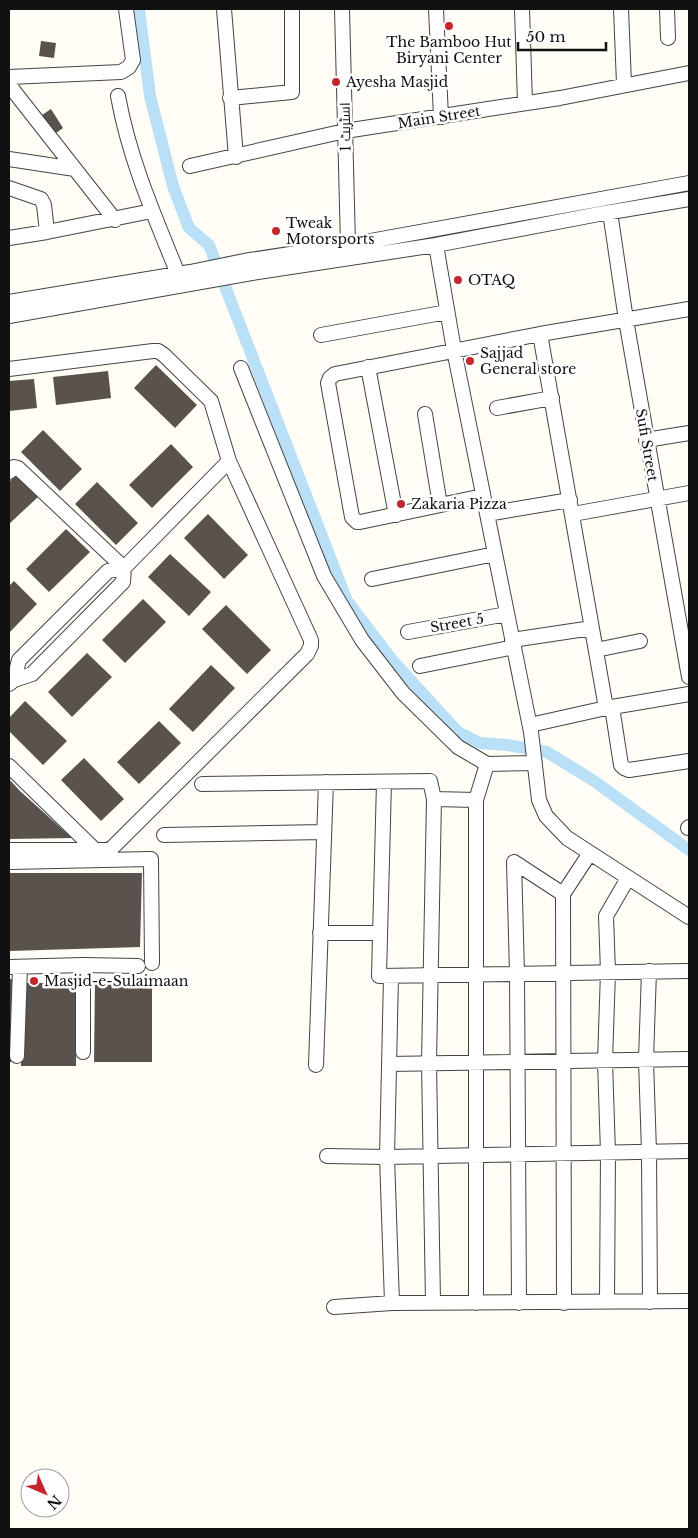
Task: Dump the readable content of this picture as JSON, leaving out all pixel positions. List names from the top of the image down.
{
  "streets": {
    "street": [
      "Main Street",
      "اسٹریٹ 1",
      "Sufi Street",
      "Street 5"
    ]
  },
  "crossings": [
    ["Main Street", "اسٹریٹ 1"]
  ],
  "places": [
    "The Bamboo Hut Biryani Center",
    "Ayesha Masjid",
    "Tweak Motorsports",
    "OTAQ",
    "Sajjad General store",
    "Zakaria Pizza",
    "Masjid-e-Sulaimaan"
  ],
  "scale_bar": "50 m",
  "north": "bottom right"
}
